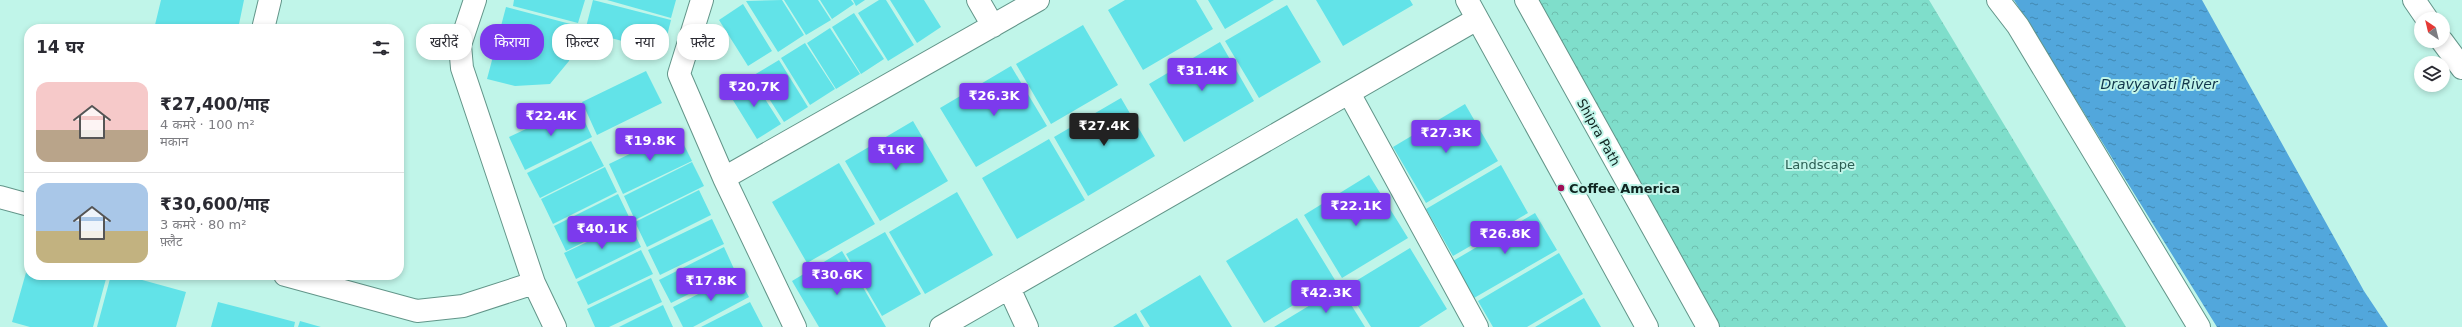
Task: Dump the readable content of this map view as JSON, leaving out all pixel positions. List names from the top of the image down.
{
  "streets": {
    "street": ["Shipra Path"]
  },
  "water": ["Dravyavati River"],
  "parks": ["Landscape"],
  "places": ["Coffee America"],
  "north": "top left",
  "page": {
    "chip": [
      "खरीदें",
      "किराया",
      "फ़िल्टर",
      "नया",
      "फ़्लैट"
    ],
    "heading": "14 घर",
    "price": [
      "₹31.4K",
      "₹20.7K",
      "₹26.3K",
      "₹22.4K",
      "₹27.4K",
      "₹27.3K",
      "₹19.8K",
      "₹16K",
      "₹22.1K",
      "₹40.1K",
      "₹26.8K",
      "₹30.6K",
      "₹17.8K",
      "₹42.3K"
    ],
    "list": [
      {
        "name": "₹27,400/माह",
        "note": "4 कमरे · 100 m² · मकान"
      },
      {
        "name": "₹30,600/माह",
        "note": "3 कमरे · 80 m² · फ़्लैट"
      }
    ]
  }
}
